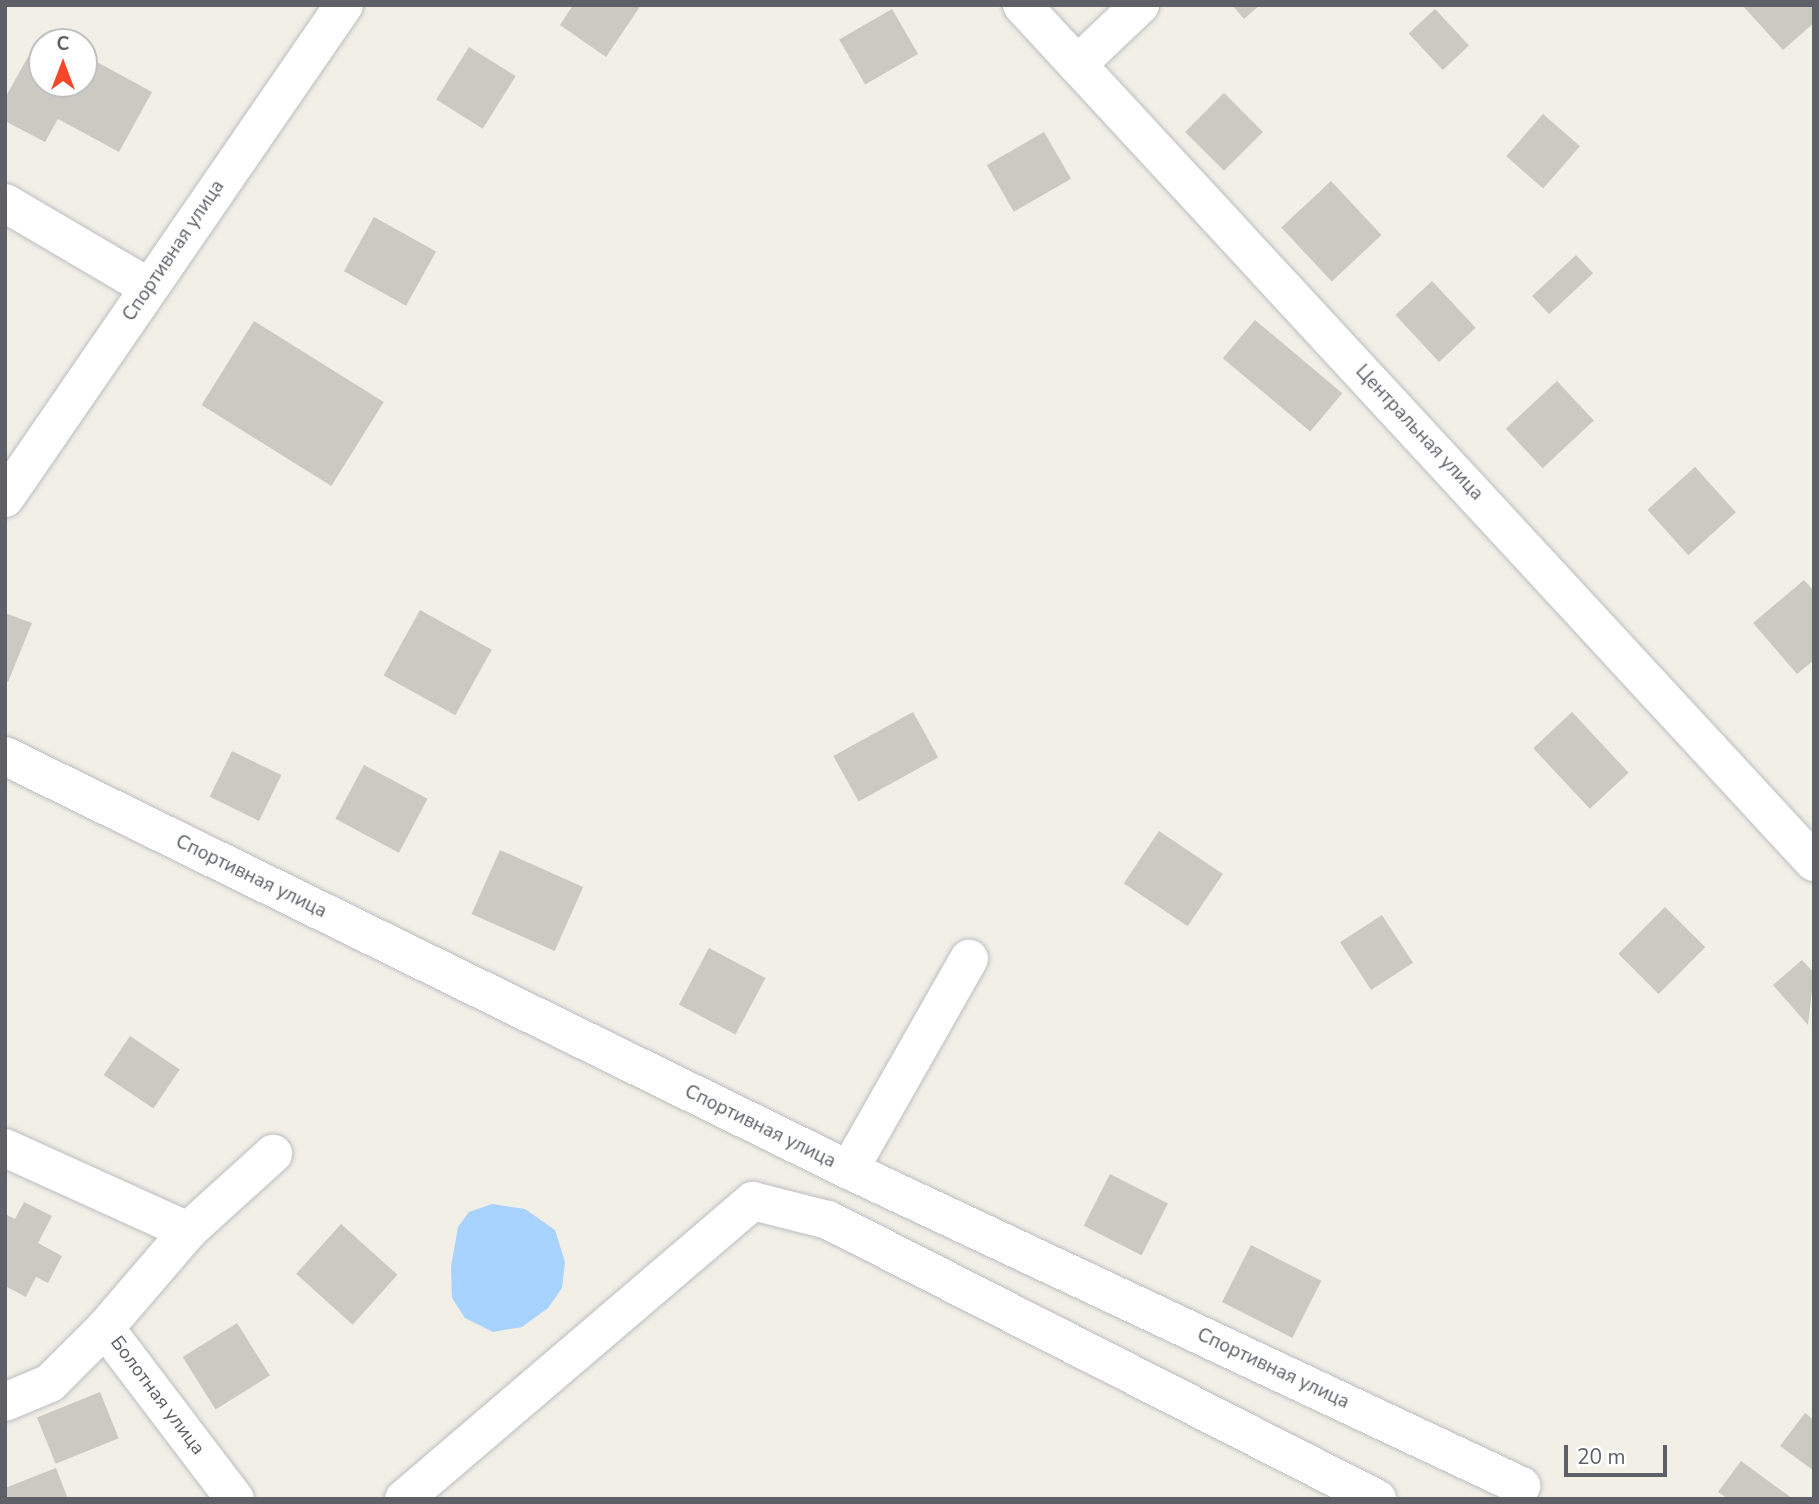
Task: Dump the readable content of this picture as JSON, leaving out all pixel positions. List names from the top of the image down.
{
  "streets": {
    "street": ["Спортивная улица", "Центральная улица", "Болотная улица"]
  },
  "scale_bar": "20 m",
  "north": "top"
}
